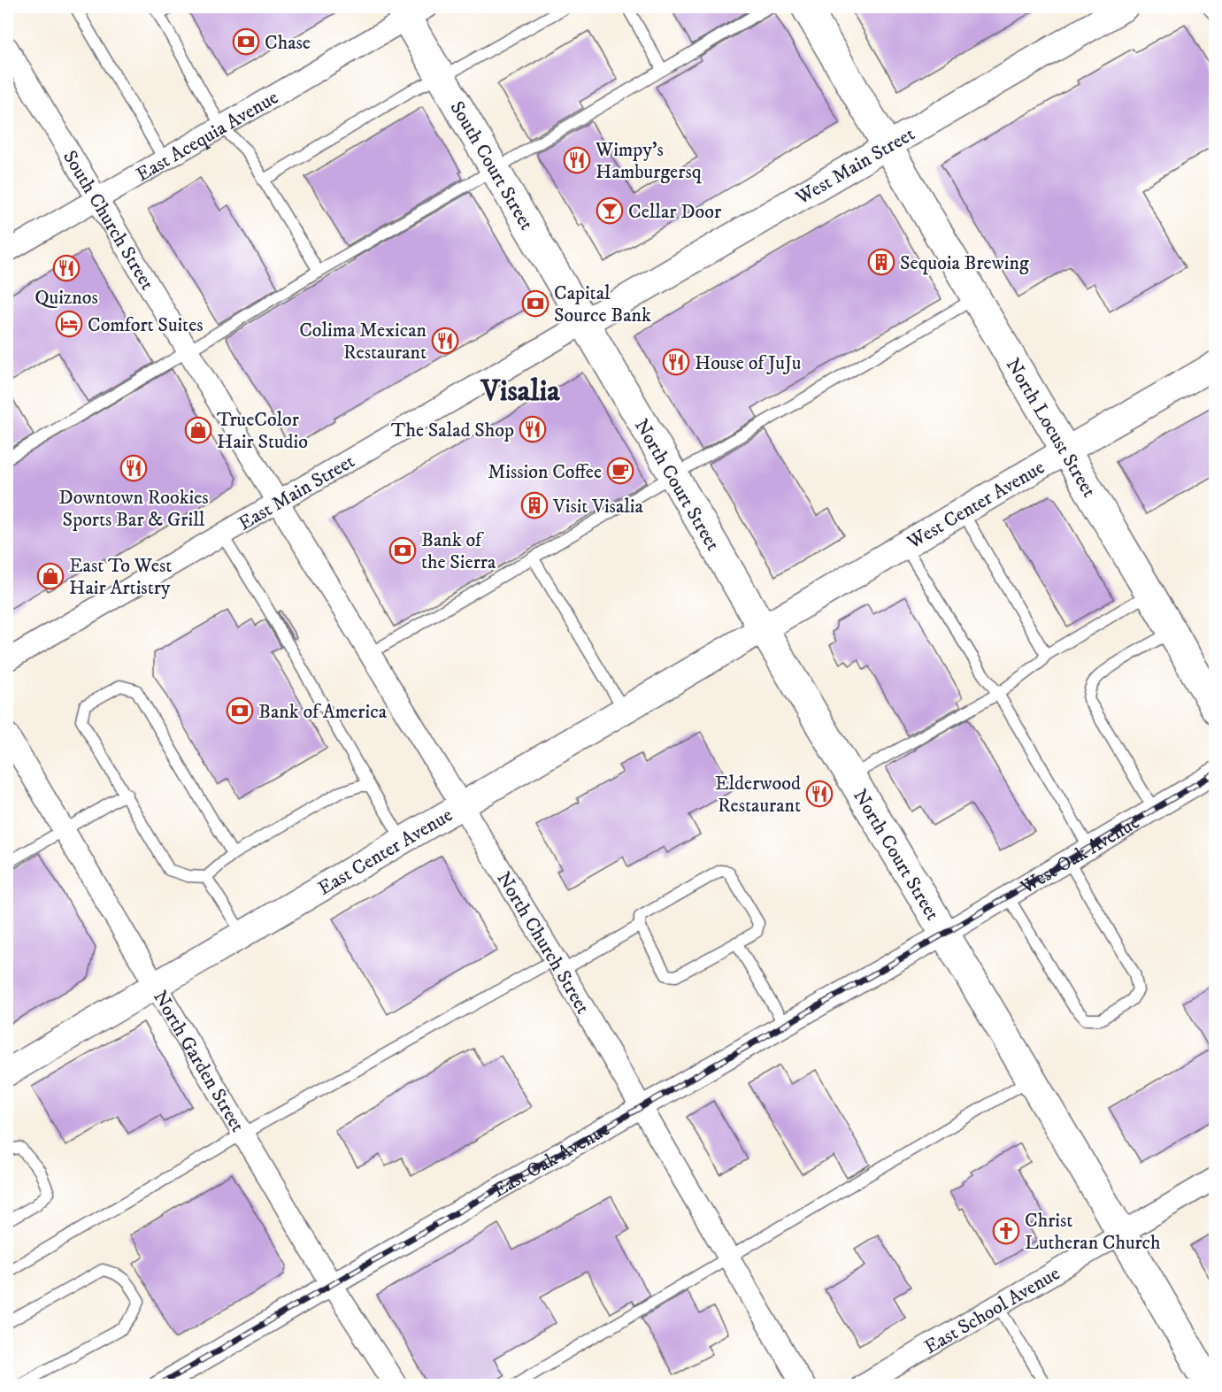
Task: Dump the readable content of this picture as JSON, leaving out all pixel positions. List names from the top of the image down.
{
  "streets": {
    "main road": ["South Court Street", "North Locust Street", "North Court Street"],
    "street": [
      "East Acequia Avenue",
      "West Main Street",
      "South Church Street",
      "East Main Street",
      "West Center Avenue",
      "East Center Avenue",
      "West Oak Avenue",
      "North Church Street",
      "North Garden Street",
      "East Oak Avenue",
      "East School Avenue"
    ]
  },
  "crossings": [
    ["East Acequia Avenue", "South Court Street"],
    ["East Acequia Avenue", "South Church Street"],
    ["South Court Street", "West Main Street"],
    ["South Court Street", "North Court Street"],
    ["South Court Street", "East Main Street"],
    ["West Main Street", "North Locust Street"],
    ["West Main Street", "North Court Street"],
    ["West Main Street", "East Main Street"],
    ["South Church Street", "East Main Street"],
    ["South Church Street", "North Church Street"],
    ["North Locust Street", "West Center Avenue"],
    ["North Court Street", "East Main Street"],
    ["North Court Street", "West Center Avenue"],
    ["North Court Street", "East Center Avenue"],
    ["North Court Street", "West Oak Avenue"],
    ["North Court Street", "East Oak Avenue"],
    ["North Court Street", "East School Avenue"],
    ["East Main Street", "North Church Street"],
    ["West Center Avenue", "East Center Avenue"],
    ["East Center Avenue", "North Church Street"],
    ["East Center Avenue", "North Garden Street"],
    ["West Oak Avenue", "East Oak Avenue"],
    ["North Church Street", "East Oak Avenue"],
    ["North Garden Street", "East Oak Avenue"]
  ],
  "districts": ["Visalia"],
  "places": {
    "bank": [
      "Chase",
      "Capital Source Bank",
      "Bank of the Sierra",
      "Bank of America"
    ],
    "restaurant": [
      "Wimpy's Hamburgersq",
      "Quiznos",
      "Colima Mexican Restaurant",
      "House of JuJu",
      "The Salad Shop",
      "Downtown Rookies Sports Bar & Grill",
      "Elderwood Restaurant"
    ],
    "bar": ["Cellar Door"],
    "building": ["Sequoia Brewing", "Visit Visalia"],
    "hotel": ["Comfort Suites"],
    "shop": ["TrueColor Hair Studio", "East To West Hair Artistry"],
    "cafe": ["Mission Coffee"],
    "church": ["Christ Lutheran Church"]
  }
}
